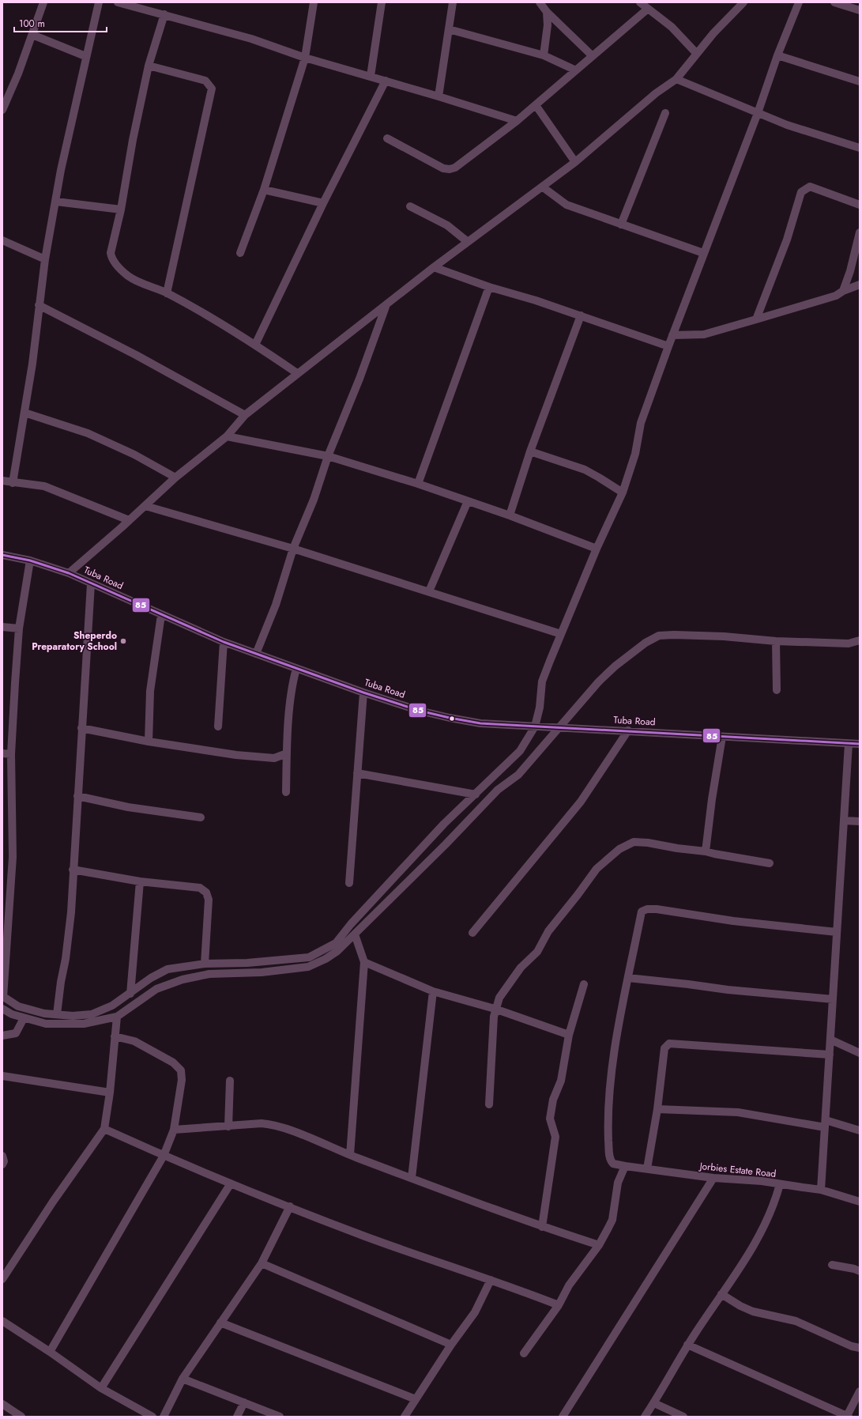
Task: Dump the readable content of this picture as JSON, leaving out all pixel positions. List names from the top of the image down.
{
  "streets": {
    "street": ["Tuba Road", "Jorbies Estate Road"]
  },
  "places": ["Sheperdo Preparatory School"],
  "lines": ["transit line 85"],
  "scale_bar": "100 m"
}
